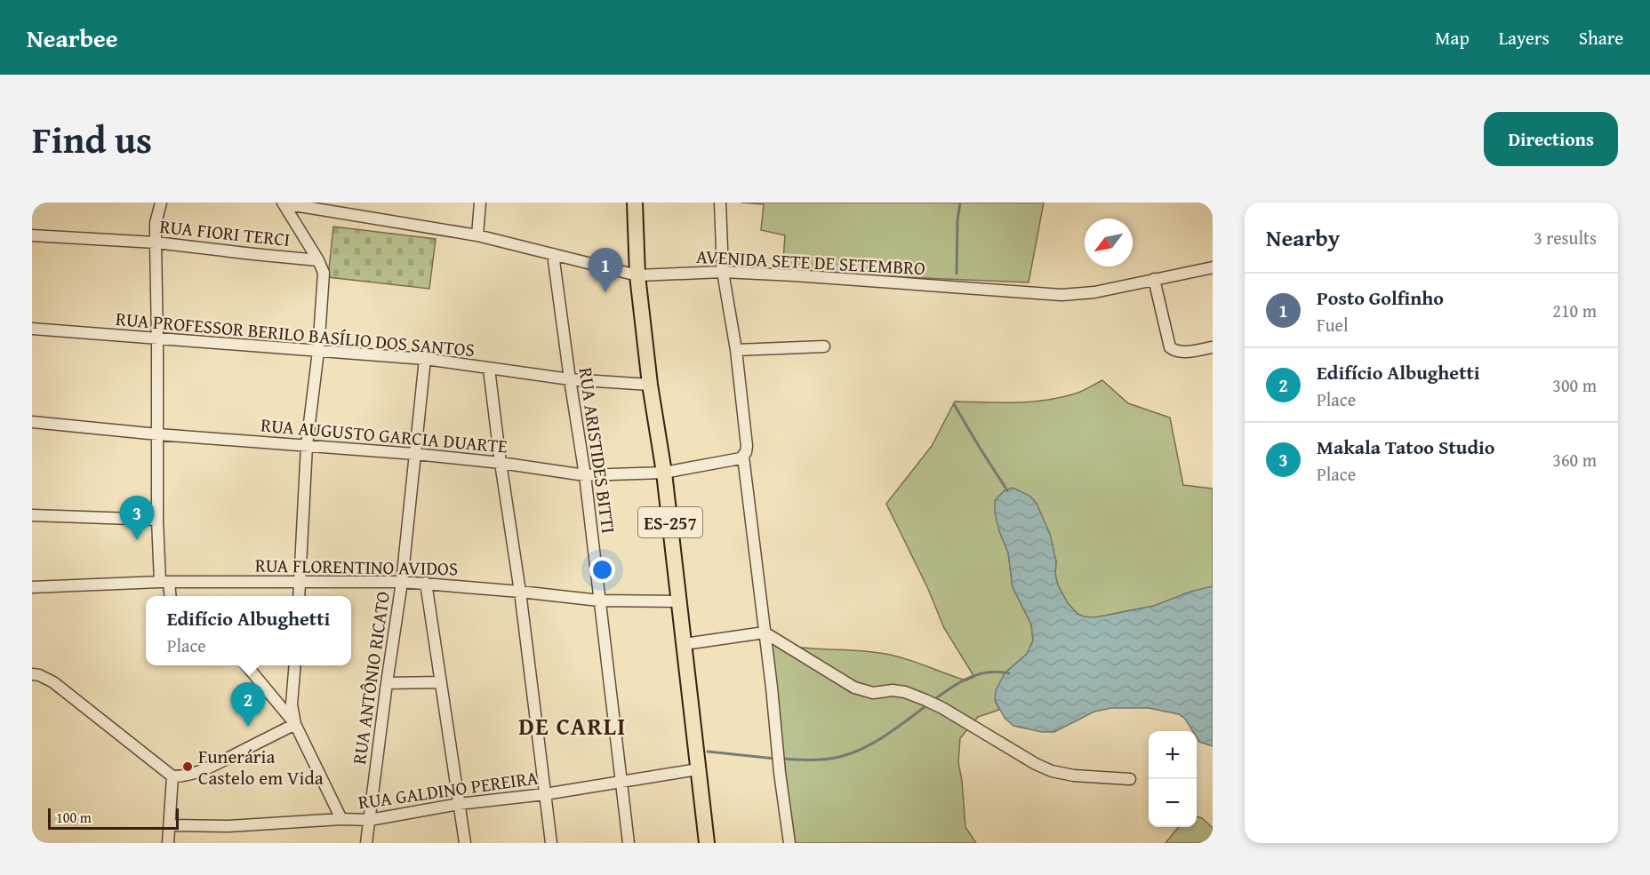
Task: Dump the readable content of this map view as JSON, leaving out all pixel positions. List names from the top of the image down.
{
  "streets": {
    "main road": ["ES-257"],
    "street": [
      "RUA FIORI TERCI",
      "AVENIDA SETE DE SETEMBRO",
      "RUA PROFESSOR BERILO BASÍLIO DOS SANTOS",
      "RUA AUGUSTO GARCIA DUARTE",
      "RUA ARISTIDES BITTI",
      "RUA FLORENTINO AVIDOS",
      "RUA ANTÔNIO RICATO",
      "RUA GALDINO PEREIRA"
    ]
  },
  "crossings": [
    ["AVENIDA SETE DE SETEMBRO", "RUA ARISTIDES BITTI"],
    ["AVENIDA SETE DE SETEMBRO", "ES-257"],
    ["RUA PROFESSOR BERILO BASÍLIO DOS SANTOS", "RUA ARISTIDES BITTI"],
    ["RUA PROFESSOR BERILO BASÍLIO DOS SANTOS", "ES-257"],
    ["RUA PROFESSOR BERILO BASÍLIO DOS SANTOS", "RUA ANTÔNIO RICATO"],
    ["RUA AUGUSTO GARCIA DUARTE", "RUA ARISTIDES BITTI"],
    ["RUA AUGUSTO GARCIA DUARTE", "ES-257"],
    ["RUA AUGUSTO GARCIA DUARTE", "RUA ANTÔNIO RICATO"],
    ["RUA ARISTIDES BITTI", "RUA FLORENTINO AVIDOS"],
    ["RUA ARISTIDES BITTI", "RUA GALDINO PEREIRA"],
    ["ES-257", "RUA FLORENTINO AVIDOS"],
    ["ES-257", "RUA GALDINO PEREIRA"],
    ["RUA FLORENTINO AVIDOS", "RUA ANTÔNIO RICATO"],
    ["RUA ANTÔNIO RICATO", "RUA GALDINO PEREIRA"]
  ],
  "districts": ["DE CARLI"],
  "places": ["Funerária Castelo em Vida"],
  "scale_bar": "100 m",
  "north": "bottom left",
  "page": {
    "header": "Nearbee",
    "nav": ["Map", "Layers", "Share"],
    "title": "Find us",
    "buttons": "Directions",
    "heading": ["Nearby", "3 results"],
    "pins": ["1", "3", "2"],
    "list": [
      {
        "mark": "1",
        "name": "Posto Golfinho",
        "note": "Fuel",
        "value": "210 m"
      },
      {
        "mark": "2",
        "name": "Edifício Albughetti",
        "note": "Place",
        "value": "300 m"
      },
      {
        "mark": "3",
        "name": "Makala Tatoo Studio",
        "note": "Place",
        "value": "360 m"
      }
    ],
    "popup": ["Edifício Albughetti", "Place"],
    "map_buttons": ["+", "−"],
    "scale": "100 m"
  }
}
